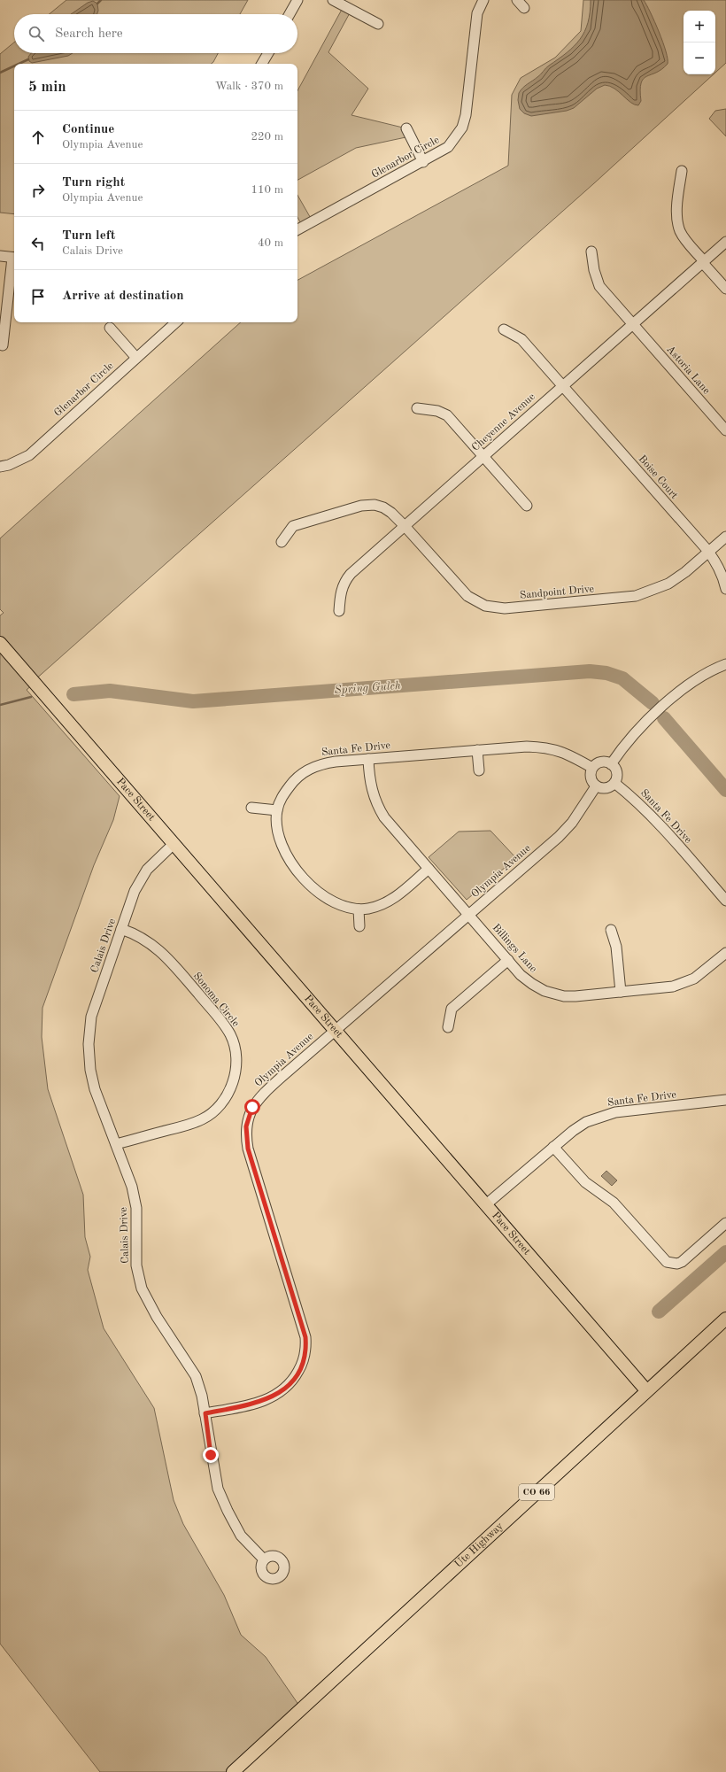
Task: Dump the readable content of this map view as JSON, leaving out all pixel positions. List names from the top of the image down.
{
  "streets": {
    "main road": ["Pace Street", "CO 66", "Ute Highway"],
    "street": [
      "Glenarbor Circle",
      "Astoria Lane",
      "Cheyenne Avenue",
      "Boise Court",
      "Sandpoint Drive",
      "Santa Fe Drive",
      "Olympia Avenue",
      "Calais Drive",
      "Billings Lane",
      "Sonoma Circle"
    ]
  },
  "crossings": [
    ["Astoria Lane", "Cheyenne Avenue"],
    ["Cheyenne Avenue", "Boise Court"],
    ["Cheyenne Avenue", "Sandpoint Drive"],
    ["Boise Court", "Sandpoint Drive"],
    ["Santa Fe Drive", "Pace Street"],
    ["Santa Fe Drive", "Olympia Avenue"],
    ["Santa Fe Drive", "Billings Lane"],
    ["Pace Street", "Olympia Avenue"],
    ["Pace Street", "Calais Drive"],
    ["Pace Street", "Ute Highway"],
    ["Olympia Avenue", "Calais Drive"],
    ["Olympia Avenue", "Billings Lane"],
    ["Calais Drive", "Sonoma Circle"]
  ],
  "water": ["Spring Gulch"],
  "page": {
    "map_buttons": ["+", "−"],
    "search": "Search here",
    "heading": ["5 min", "Walk · 370 m"],
    "list": [
      ["Continue", "Olympia Avenue", "220 m"],
      ["Turn right", "Olympia Avenue", "110 m"],
      ["Turn left", "Calais Drive", "40 m"],
      "Arrive at destination"
    ]
  }
}
